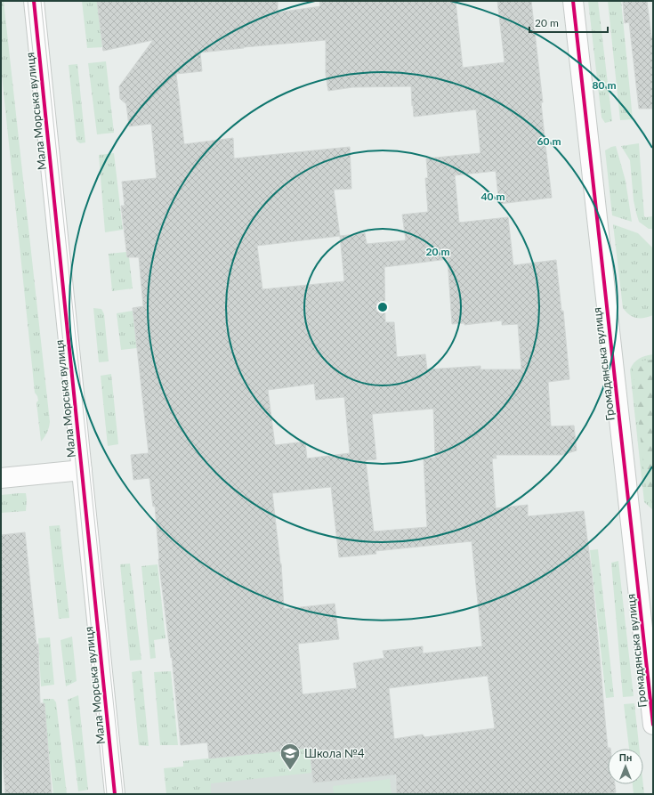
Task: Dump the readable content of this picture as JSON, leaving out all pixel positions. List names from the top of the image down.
{
  "streets": {
    "street": ["Мала Морська вулиця", "Громадянська вулиця"]
  },
  "places": {
    "school or university": ["Школа №4"]
  },
  "scale_bar": "20 m",
  "north": "top",
  "rings": [
    "80 m",
    "60 m",
    "40 m",
    "20 m"
  ]
}
